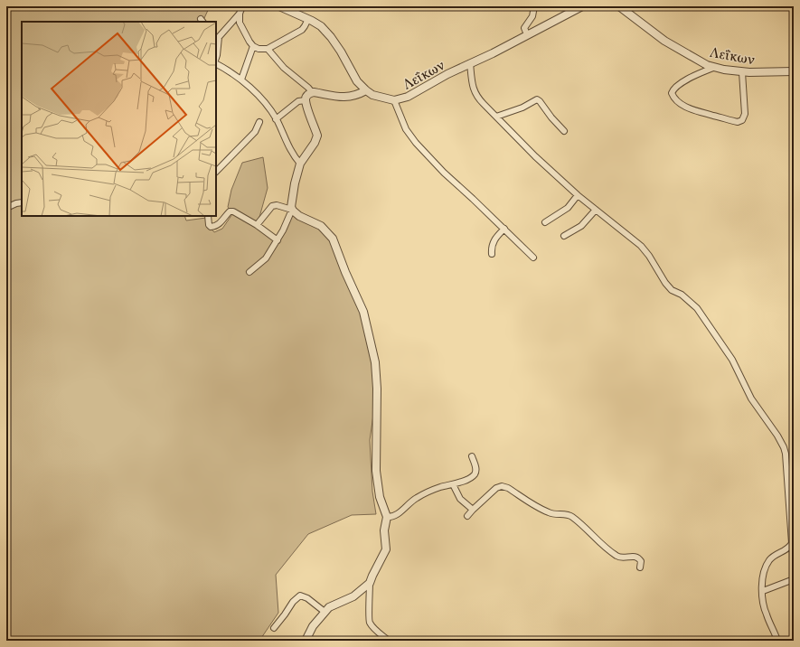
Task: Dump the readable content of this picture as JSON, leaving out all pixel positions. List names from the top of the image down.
{
  "streets": {
    "street": ["Λεΐκων"]
  }
}
